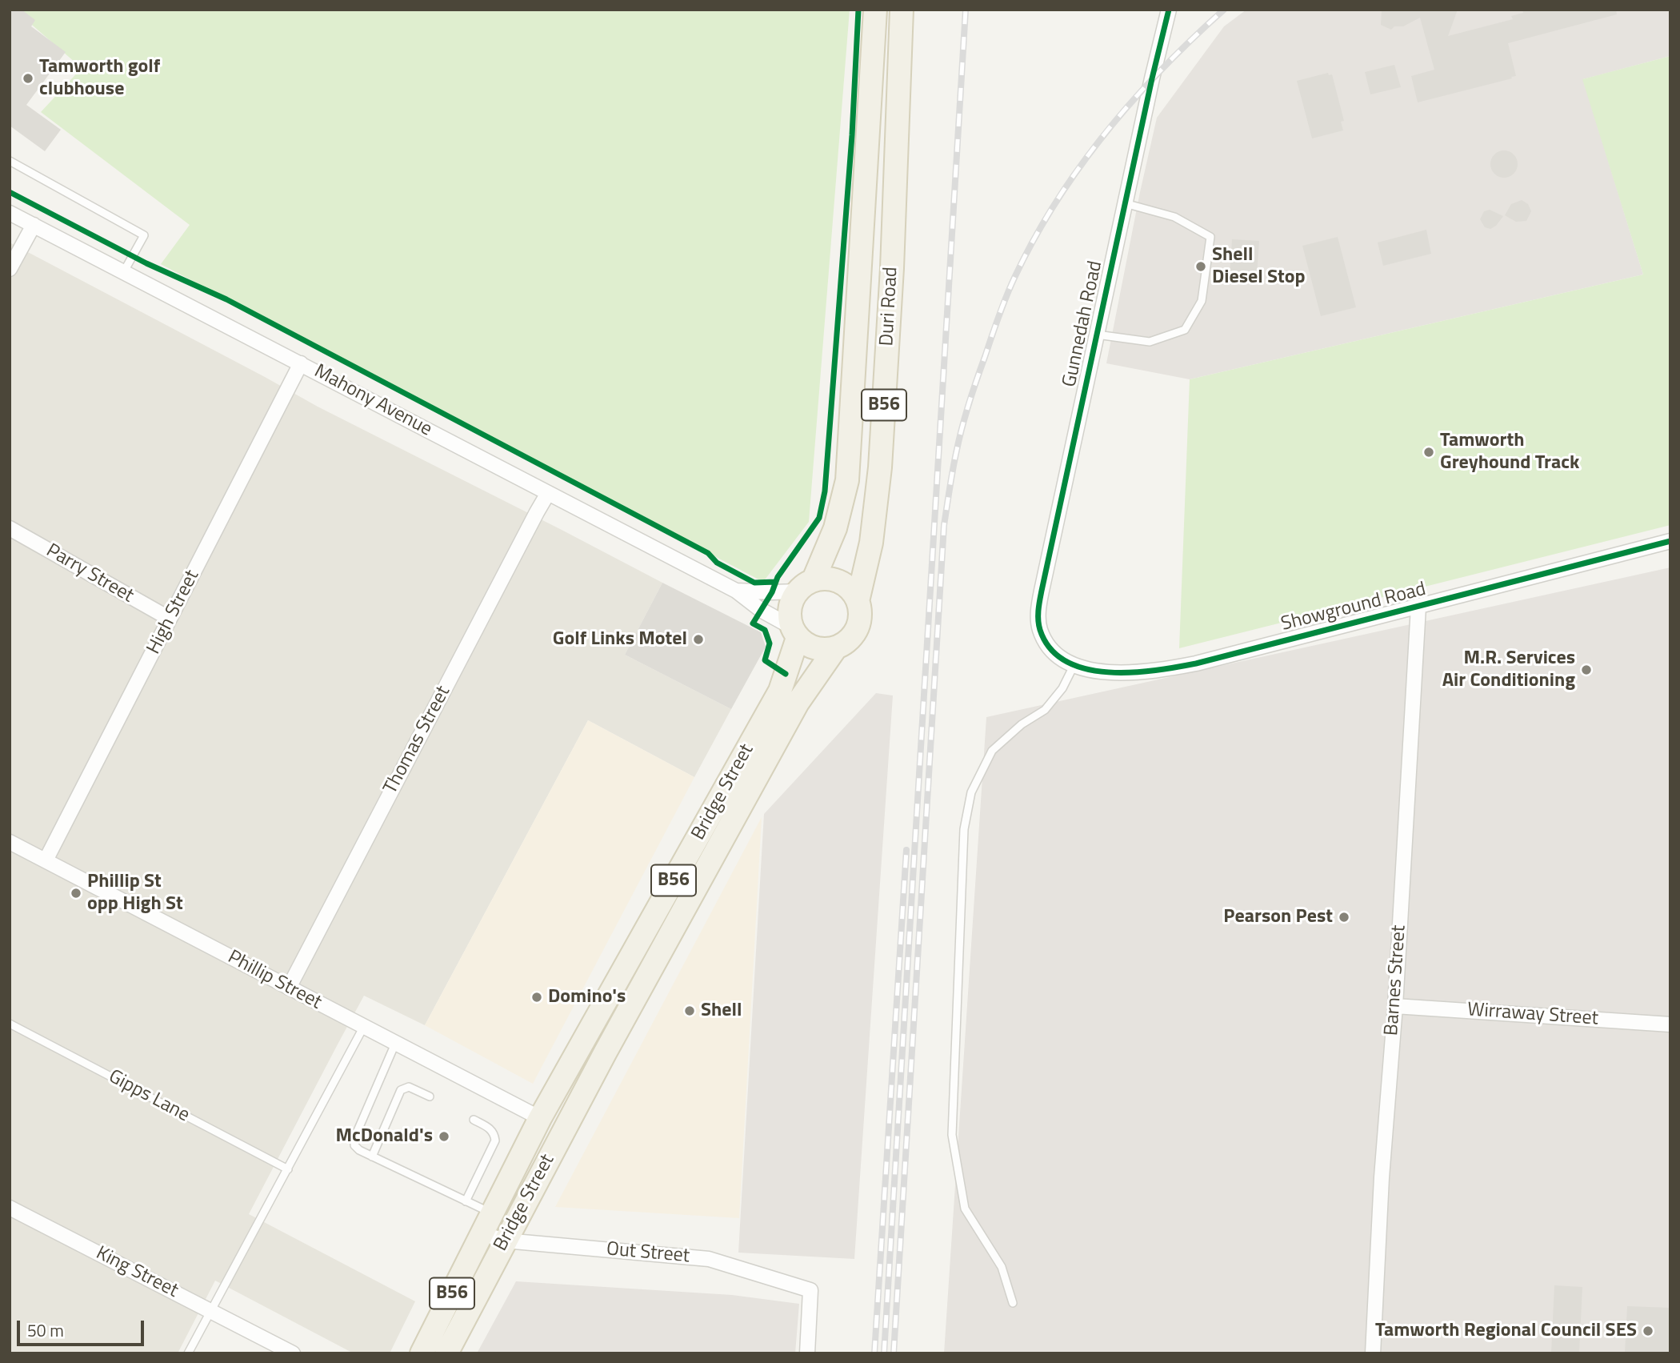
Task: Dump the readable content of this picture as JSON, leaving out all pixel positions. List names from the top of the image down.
{
  "streets": {
    "main road": ["Duri Road", "B56", "Bridge Street"],
    "street": [
      "Gunnedah Road",
      "Mahony Avenue",
      "Parry Street",
      "Showground Road",
      "High Street",
      "Thomas Street",
      "Phillip Street",
      "Barnes Street",
      "Wirraway Street",
      "Out Street",
      "King Street"
    ],
    "lane": ["Gipps Lane"]
  },
  "crossings": [
    ["Duri Road", "Mahony Avenue"],
    ["Duri Road", "B56"],
    ["Duri Road", "Bridge Street"],
    ["Gunnedah Road", "Showground Road"],
    ["Mahony Avenue", "B56"],
    ["Mahony Avenue", "High Street"],
    ["Mahony Avenue", "Thomas Street"],
    ["Mahony Avenue", "Bridge Street"],
    ["B56", "Bridge Street"],
    ["Parry Street", "High Street"],
    ["Showground Road", "Barnes Street"],
    ["High Street", "Phillip Street"],
    ["Thomas Street", "Phillip Street"],
    ["Bridge Street", "Phillip Street"],
    ["Bridge Street", "Out Street"],
    ["Barnes Street", "Wirraway Street"]
  ],
  "places": [
    "Tamworth golf clubhouse",
    "Shell Diesel Stop",
    "Tamworth Greyhound Track",
    "Golf Links Motel",
    "M.R. Services Air Conditioning",
    "Phillip St opp High St",
    "Pearson Pest",
    "Domino's",
    "Shell",
    "McDonald's",
    "Tamworth Regional Council SES"
  ],
  "scale_bar": "50 m"
}
